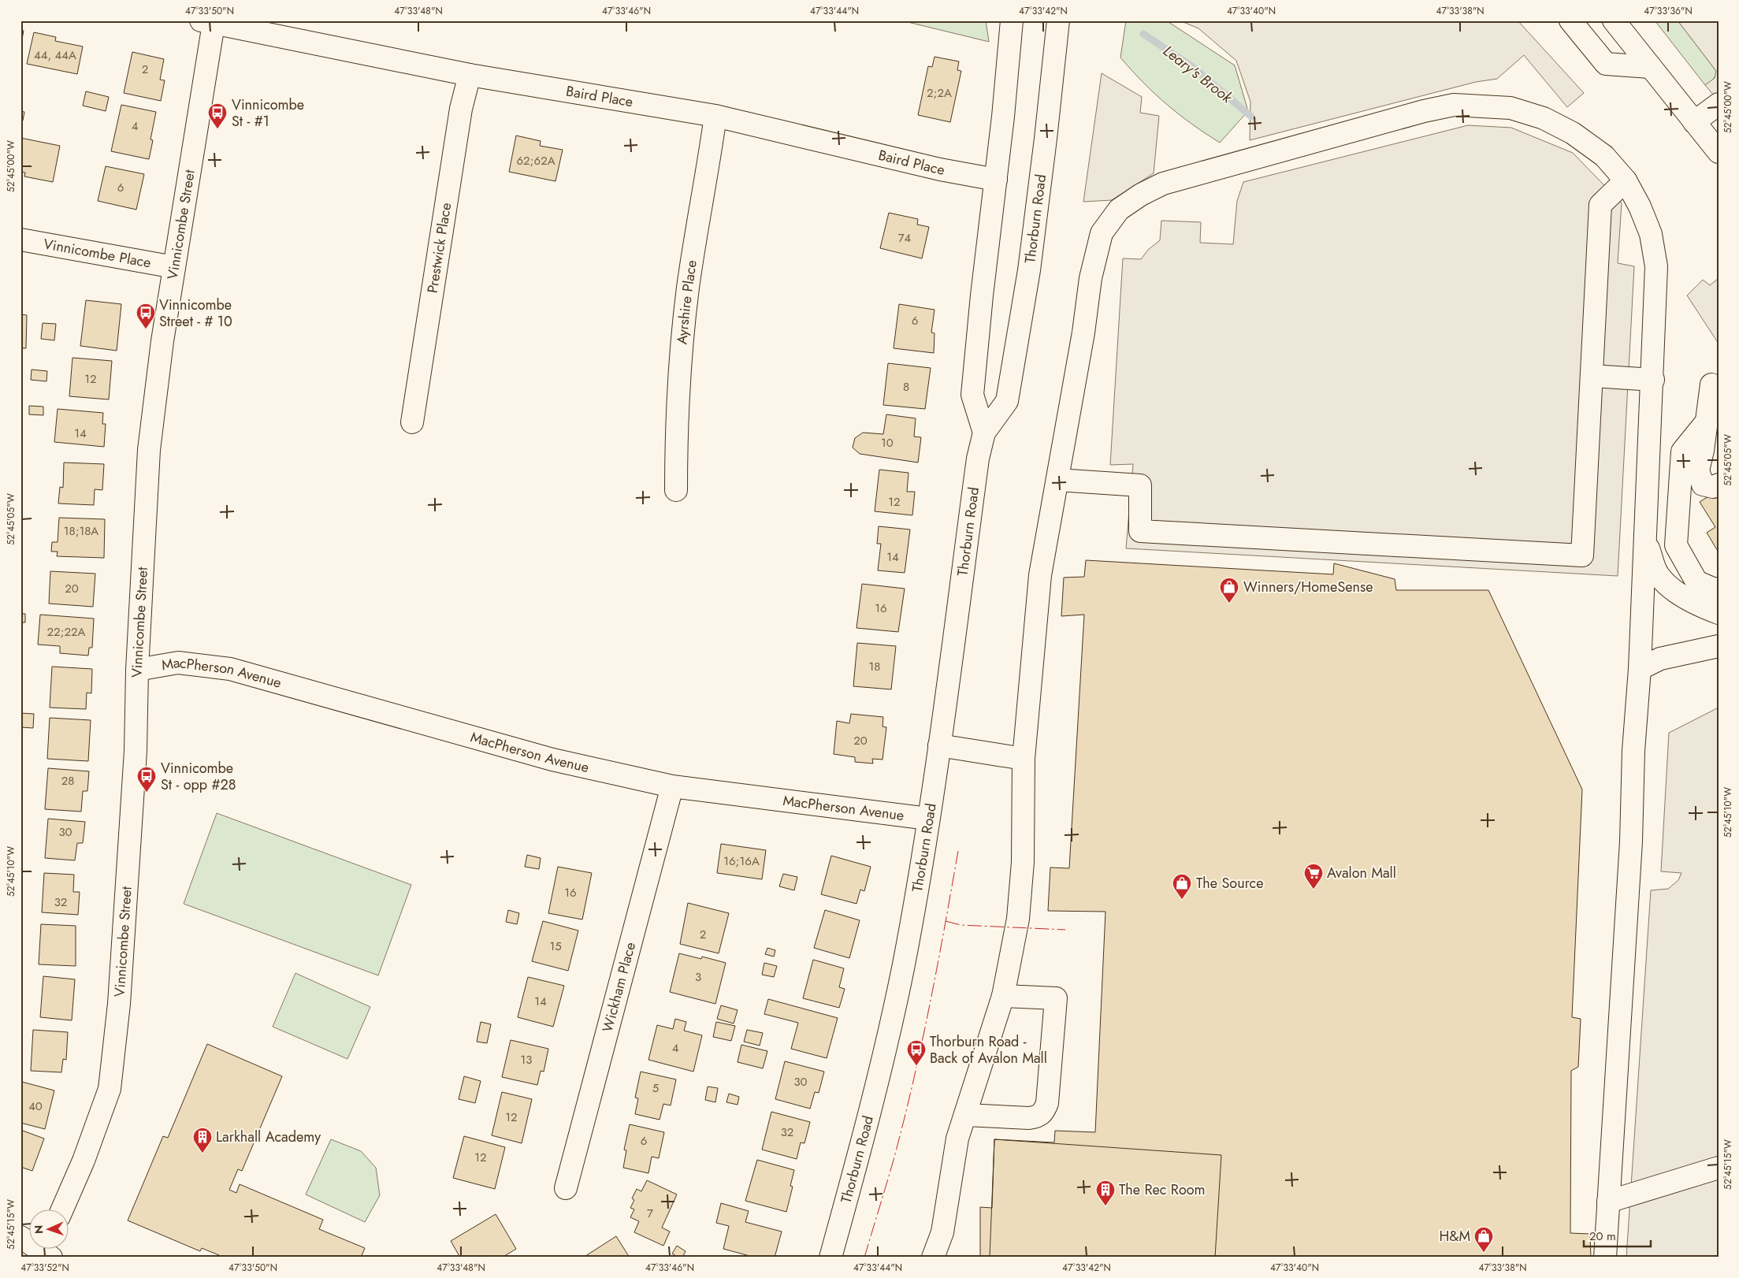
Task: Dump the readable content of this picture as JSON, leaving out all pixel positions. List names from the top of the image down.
{
  "streets": {
    "street": [
      "Baird Place",
      "Thorburn Road",
      "Vinnicombe Street",
      "Prestwick Place",
      "Vinnicombe Place",
      "Ayrshire Place",
      "MacPherson Avenue",
      "Wickham Place"
    ]
  },
  "crossings": [
    ["Baird Place", "Vinnicombe Street"],
    ["Baird Place", "Prestwick Place"],
    ["Baird Place", "Ayrshire Place"],
    ["Thorburn Road", "MacPherson Avenue"],
    ["Vinnicombe Street", "Vinnicombe Place"],
    ["Vinnicombe Street", "MacPherson Avenue"],
    ["MacPherson Avenue", "Wickham Place"]
  ],
  "water": ["Leary's Brook"],
  "places": {
    "bus stop": [
      "Vinnicombe St - #1",
      "Vinnicombe Street - # 10",
      "Vinnicombe St - opp #28",
      "Thorburn Road - Back of Avalon Mall"
    ],
    "shop": ["Winners/HomeSense", "The Source", "H&M"],
    "supermarket": ["Avalon Mall"],
    "building": ["Larkhall Academy", "The Rec Room"]
  },
  "house_numbers": [
    "44, 44A",
    "2",
    "2;2A",
    "4",
    "62;62A",
    "6",
    "74",
    "6",
    "12",
    "8",
    "14",
    "10",
    "12",
    "18;18A",
    "14",
    "20",
    "16",
    "22;22A",
    "18",
    "20",
    "28",
    "30",
    "16;16A",
    "16",
    "32",
    "2",
    "15",
    "3",
    "14",
    "4",
    "13",
    "30",
    "5",
    "40",
    "12",
    "32",
    "6",
    "12",
    "7"
  ],
  "scale_bar": "20 m",
  "north": "left",
  "coordinates": [
    "47°33'50\"N",
    "47°33'48\"N",
    "47°33'46\"N",
    "47°33'44\"N",
    "47°33'42\"N",
    "47°33'40\"N",
    "47°33'38\"N",
    "47°33'36\"N",
    "52°45'00\"W",
    "52°45'05\"W",
    "52°45'10\"W",
    "52°45'15\"W",
    "47°33'52\"N"
  ]
}
